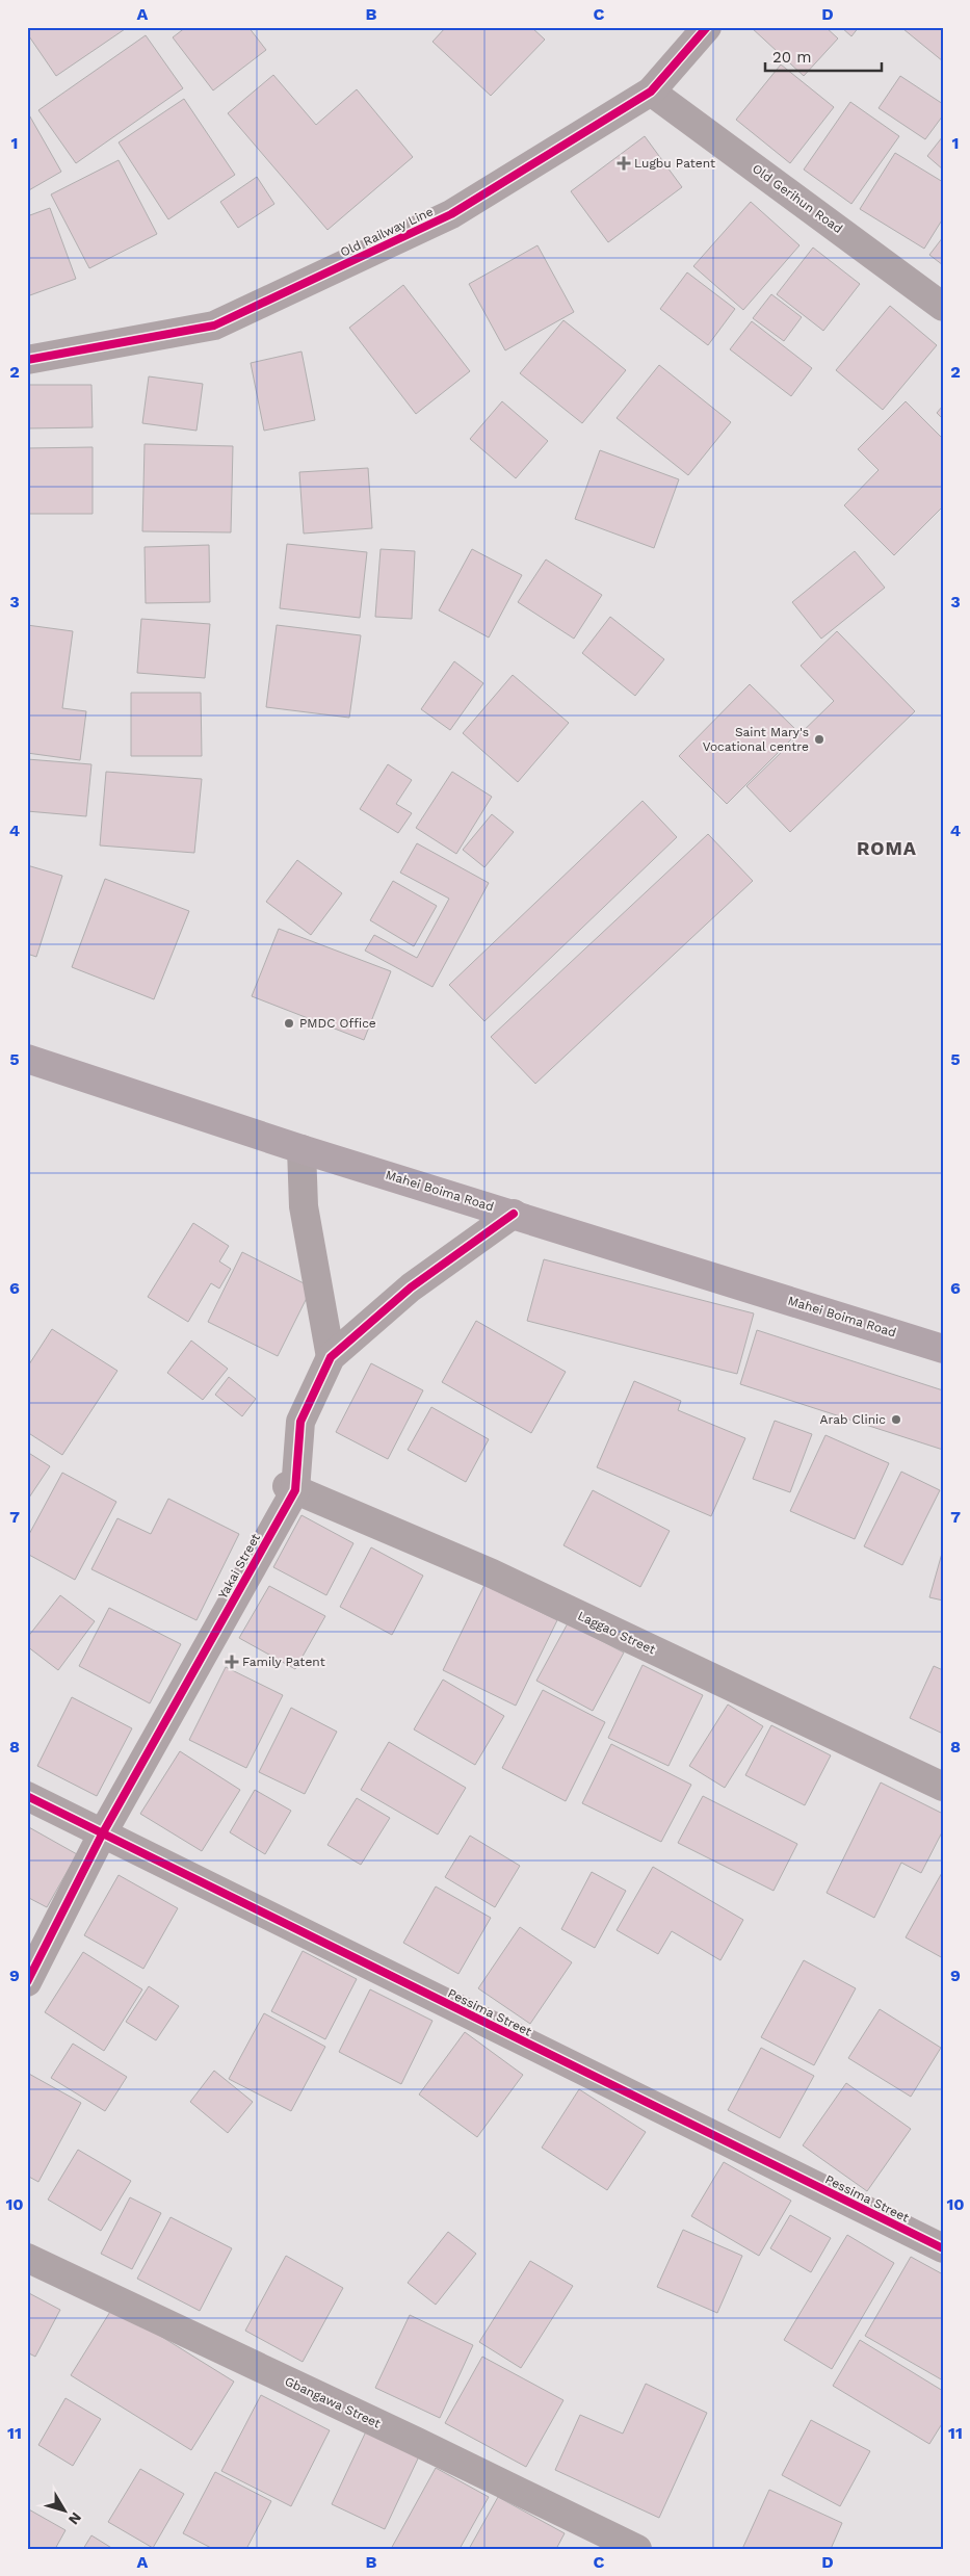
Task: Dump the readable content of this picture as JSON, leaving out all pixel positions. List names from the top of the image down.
{
  "streets": {
    "main road": ["Mahei Boima Road"],
    "street": [
      "Old Gerihun Road",
      "Old Railway Line",
      "Yakai Street",
      "Laggao Street",
      "Pessima Street",
      "Gbangawa Street"
    ]
  },
  "crossings": [
    ["Old Gerihun Road", "Old Railway Line"],
    ["Mahei Boima Road", "Yakai Street"],
    ["Yakai Street", "Laggao Street"],
    ["Yakai Street", "Pessima Street"]
  ],
  "districts": ["ROMA"],
  "places": {
    "health": ["Lugbu Patent", "Family Patent"],
    "other": ["Saint Mary's Vocational centre", "PMDC Office", "Arab Clinic"]
  },
  "scale_bar": "20 m",
  "north": "bottom right",
  "grid": {
    "columns": [
      "A",
      "B",
      "C",
      "D"
    ],
    "rows": [
      "1",
      "2",
      "3",
      "4",
      "5",
      "6",
      "7",
      "8",
      "9",
      "10",
      "11"
    ]
  }
}
